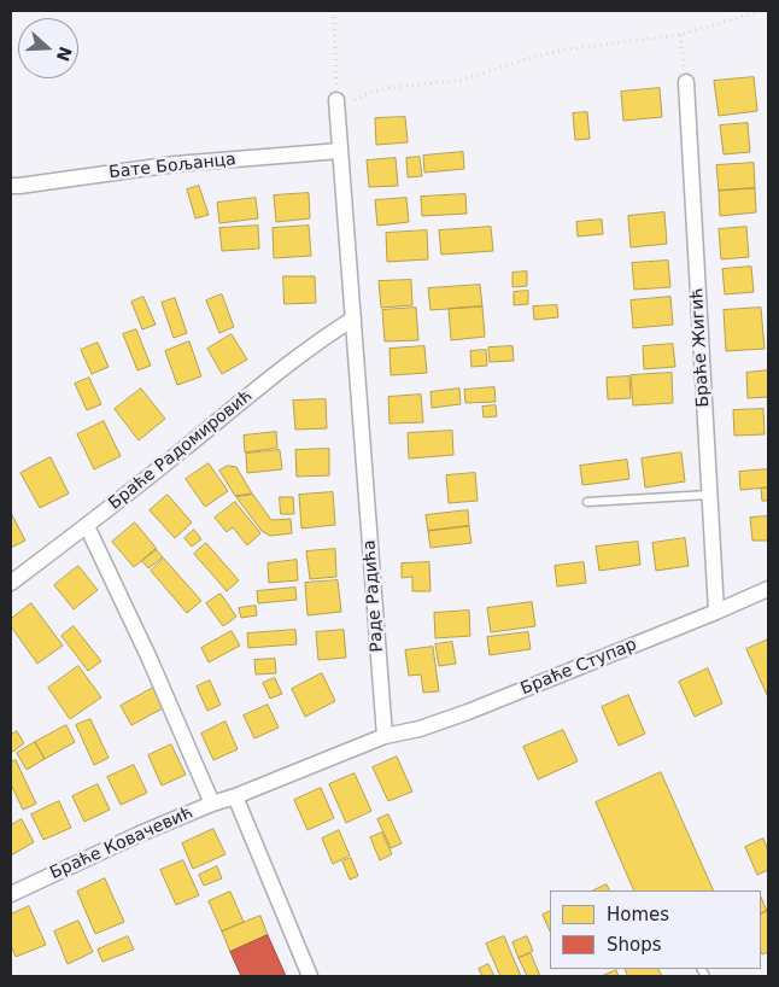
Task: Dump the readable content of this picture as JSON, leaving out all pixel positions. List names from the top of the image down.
{
  "streets": {
    "street": [
      "Бате Бољанца",
      "Браће Жигић",
      "Браће Радомировић",
      "Раде Радића",
      "Браће Ступар",
      "Браће Ковачевић"
    ]
  },
  "crossings": [
    ["Бате Бољанца", "Раде Радића"],
    ["Браће Жигић", "Браће Ступар"],
    ["Браће Радомировић", "Раде Радића"],
    ["Раде Радића", "Браће Ступар"]
  ],
  "legend": ["Homes", "Shops"],
  "north": "right"
}
